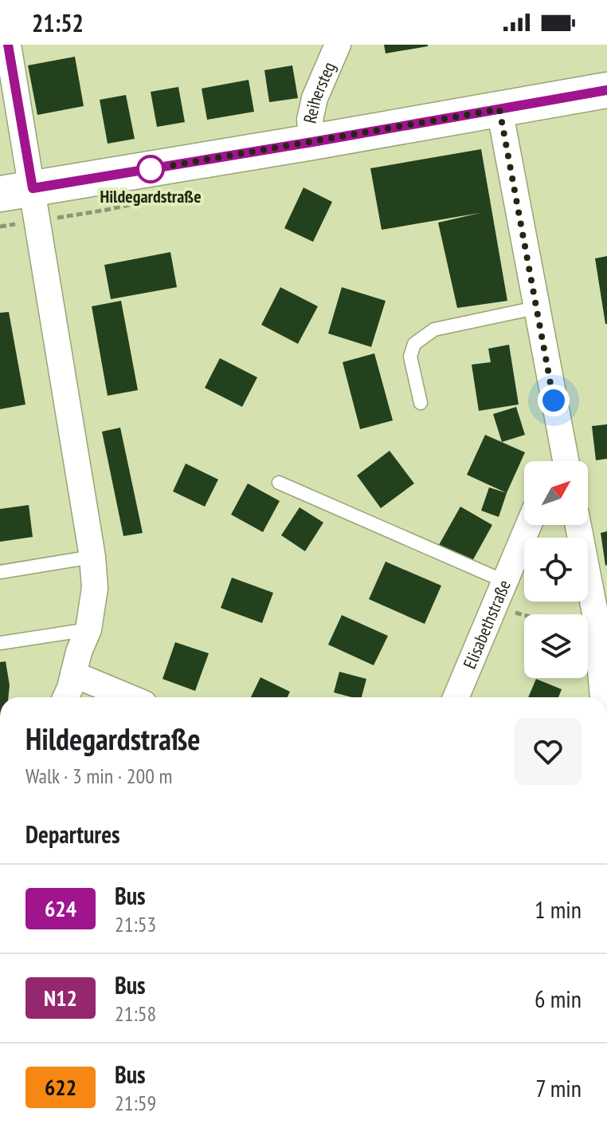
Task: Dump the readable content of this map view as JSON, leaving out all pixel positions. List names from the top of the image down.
{
  "streets": {
    "street": ["Reihersteg", "Elisabethstraße"]
  },
  "places": ["Hildegardstraße"],
  "lines": ["bus line 624"],
  "north": "top right",
  "page": {
    "status": "21:52",
    "heading": [
      ["Hildegardstraße", "Walk · 3 min · 200 m"],
      "Departures"
    ],
    "list": [
      {
        "mark": "624",
        "name": "Bus",
        "note": "21:53",
        "value": "1 min"
      },
      {
        "mark": "N12",
        "name": "Bus",
        "note": "21:58",
        "value": "6 min"
      },
      {
        "mark": "622",
        "name": "Bus",
        "note": "21:59",
        "value": "7 min"
      }
    ]
  }
}
